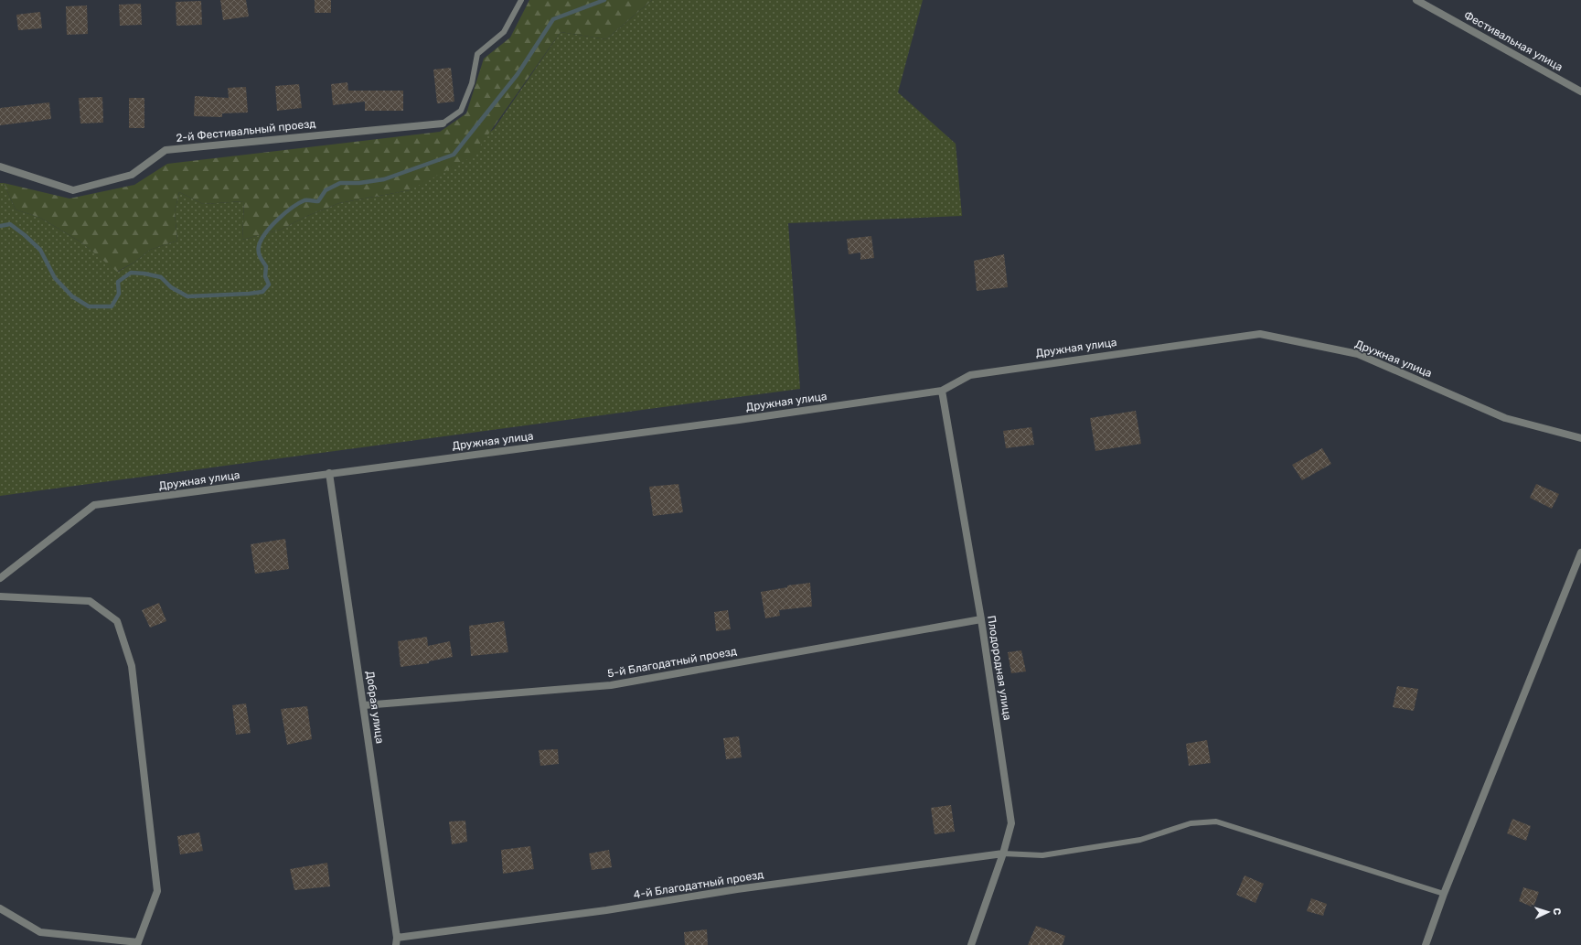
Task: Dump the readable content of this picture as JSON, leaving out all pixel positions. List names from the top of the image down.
{
  "streets": {
    "street": [
      "Фестивальная улица",
      "2-й Фестивальный проезд",
      "Дружная улица",
      "5-й Благодатный проезд",
      "Плодородная улица",
      "Добрая улица",
      "4-й Благодатный проезд"
    ]
  },
  "crossings": [
    ["Дружная улица", "Плодородная улица"],
    ["Дружная улица", "Добрая улица"],
    ["5-й Благодатный проезд", "Плодородная улица"],
    ["5-й Благодатный проезд", "Добрая улица"],
    ["Плодородная улица", "4-й Благодатный проезд"],
    ["Добрая улица", "4-й Благодатный проезд"]
  ],
  "north": "right"
}
